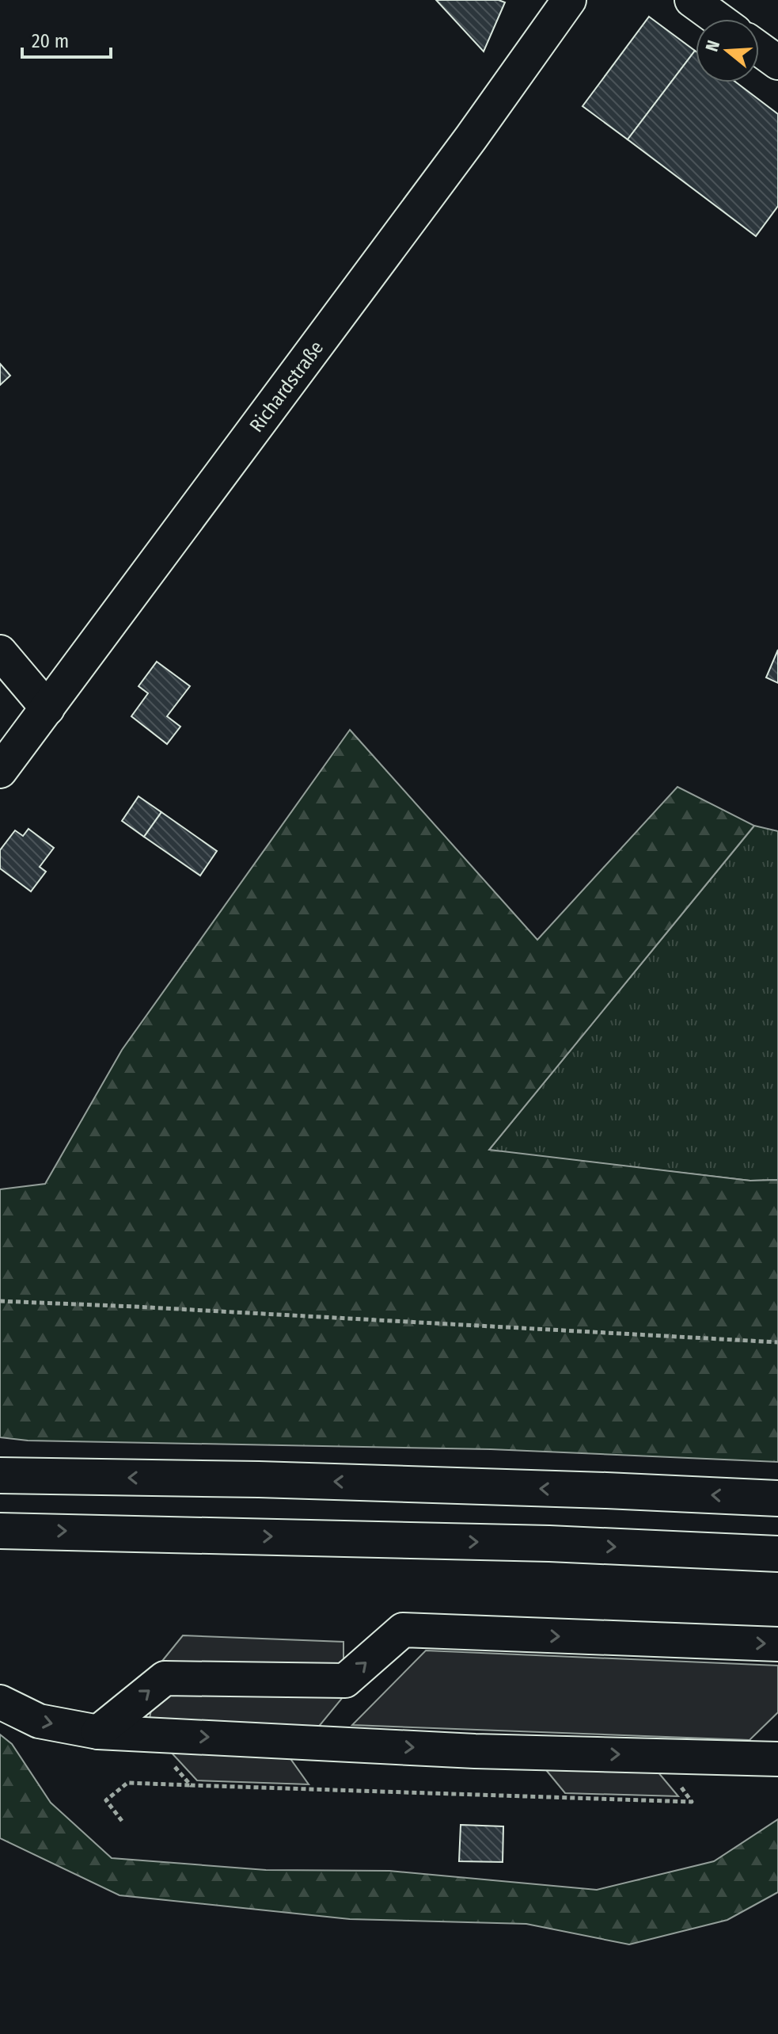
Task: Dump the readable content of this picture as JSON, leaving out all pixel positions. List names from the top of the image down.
{
  "streets": {
    "street": ["Richardstraße"]
  },
  "scale_bar": "20 m",
  "north": "left"
}
